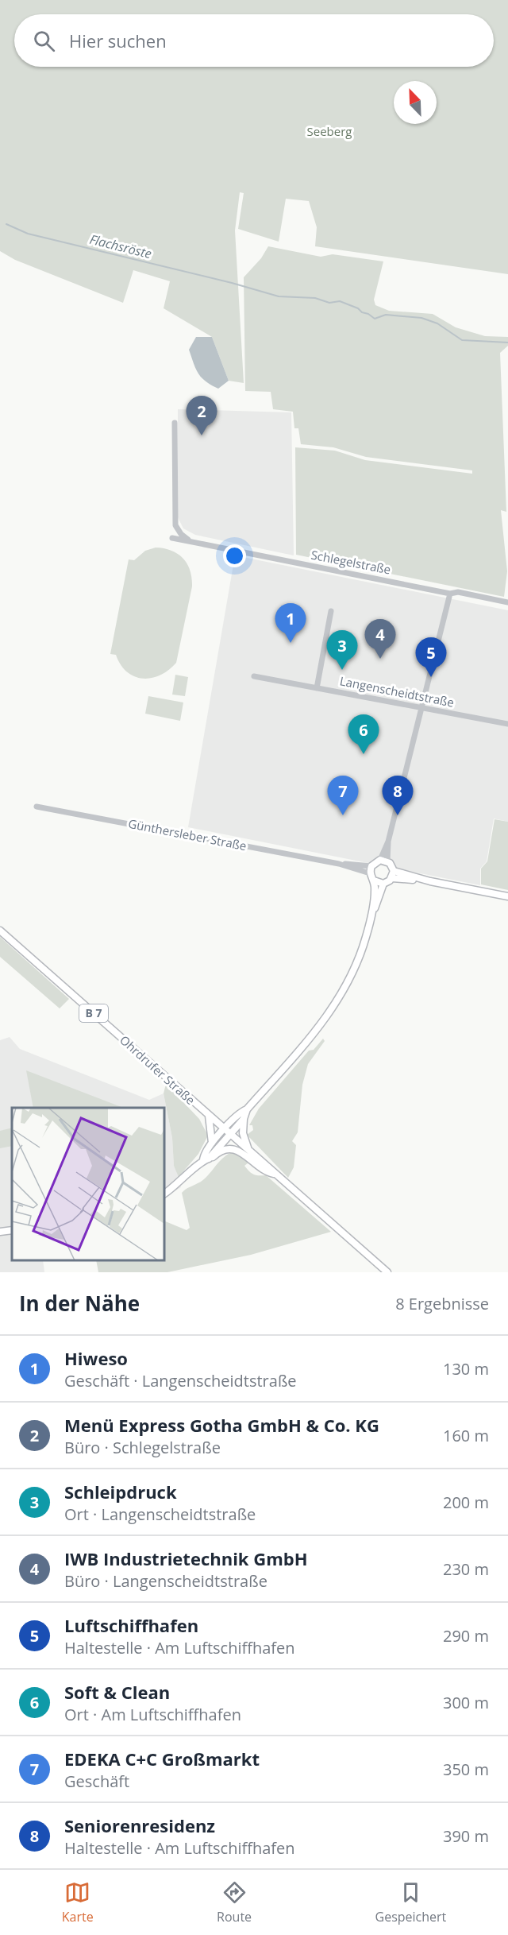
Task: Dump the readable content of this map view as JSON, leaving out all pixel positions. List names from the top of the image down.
{
  "streets": {
    "main road": ["B 7", "Ohrdrufer Straße"],
    "street": ["Schlegelstraße", "Langenscheidtstraße", "Günthersleber Straße"]
  },
  "crossings": [
    ["B 7", "Ohrdrufer Straße"]
  ],
  "water": ["Flachsröste"],
  "parks": ["Seeberg"],
  "north": "top left",
  "page": {
    "search": "Hier suchen",
    "pins": [
      "2",
      "1",
      "4",
      "3",
      "5",
      "6",
      "7",
      "8"
    ],
    "heading": ["In der Nähe", "8 Ergebnisse"],
    "list": [
      {
        "mark": "1",
        "name": "Hiweso",
        "note": "Geschäft · Langenscheidtstraße",
        "value": "130 m"
      },
      {
        "mark": "2",
        "name": "Menü Express Gotha GmbH & Co. KG",
        "note": "Büro · Schlegelstraße",
        "value": "160 m"
      },
      {
        "mark": "3",
        "name": "Schleipdruck",
        "note": "Ort · Langenscheidtstraße",
        "value": "200 m"
      },
      {
        "mark": "4",
        "name": "IWB Industrietechnik GmbH",
        "note": "Büro · Langenscheidtstraße",
        "value": "230 m"
      },
      {
        "mark": "5",
        "name": "Luftschiffhafen",
        "note": "Haltestelle · Am Luftschiffhafen",
        "value": "290 m"
      },
      {
        "mark": "6",
        "name": "Soft & Clean",
        "note": "Ort · Am Luftschiffhafen",
        "value": "300 m"
      },
      {
        "mark": "7",
        "name": "EDEKA C+C Großmarkt",
        "note": "Geschäft",
        "value": "350 m"
      },
      {
        "mark": "8",
        "name": "Seniorenresidenz",
        "note": "Haltestelle · Am Luftschiffhafen",
        "value": "390 m"
      }
    ],
    "nav": ["Karte", "Route", "Gespeichert"]
  }
}
